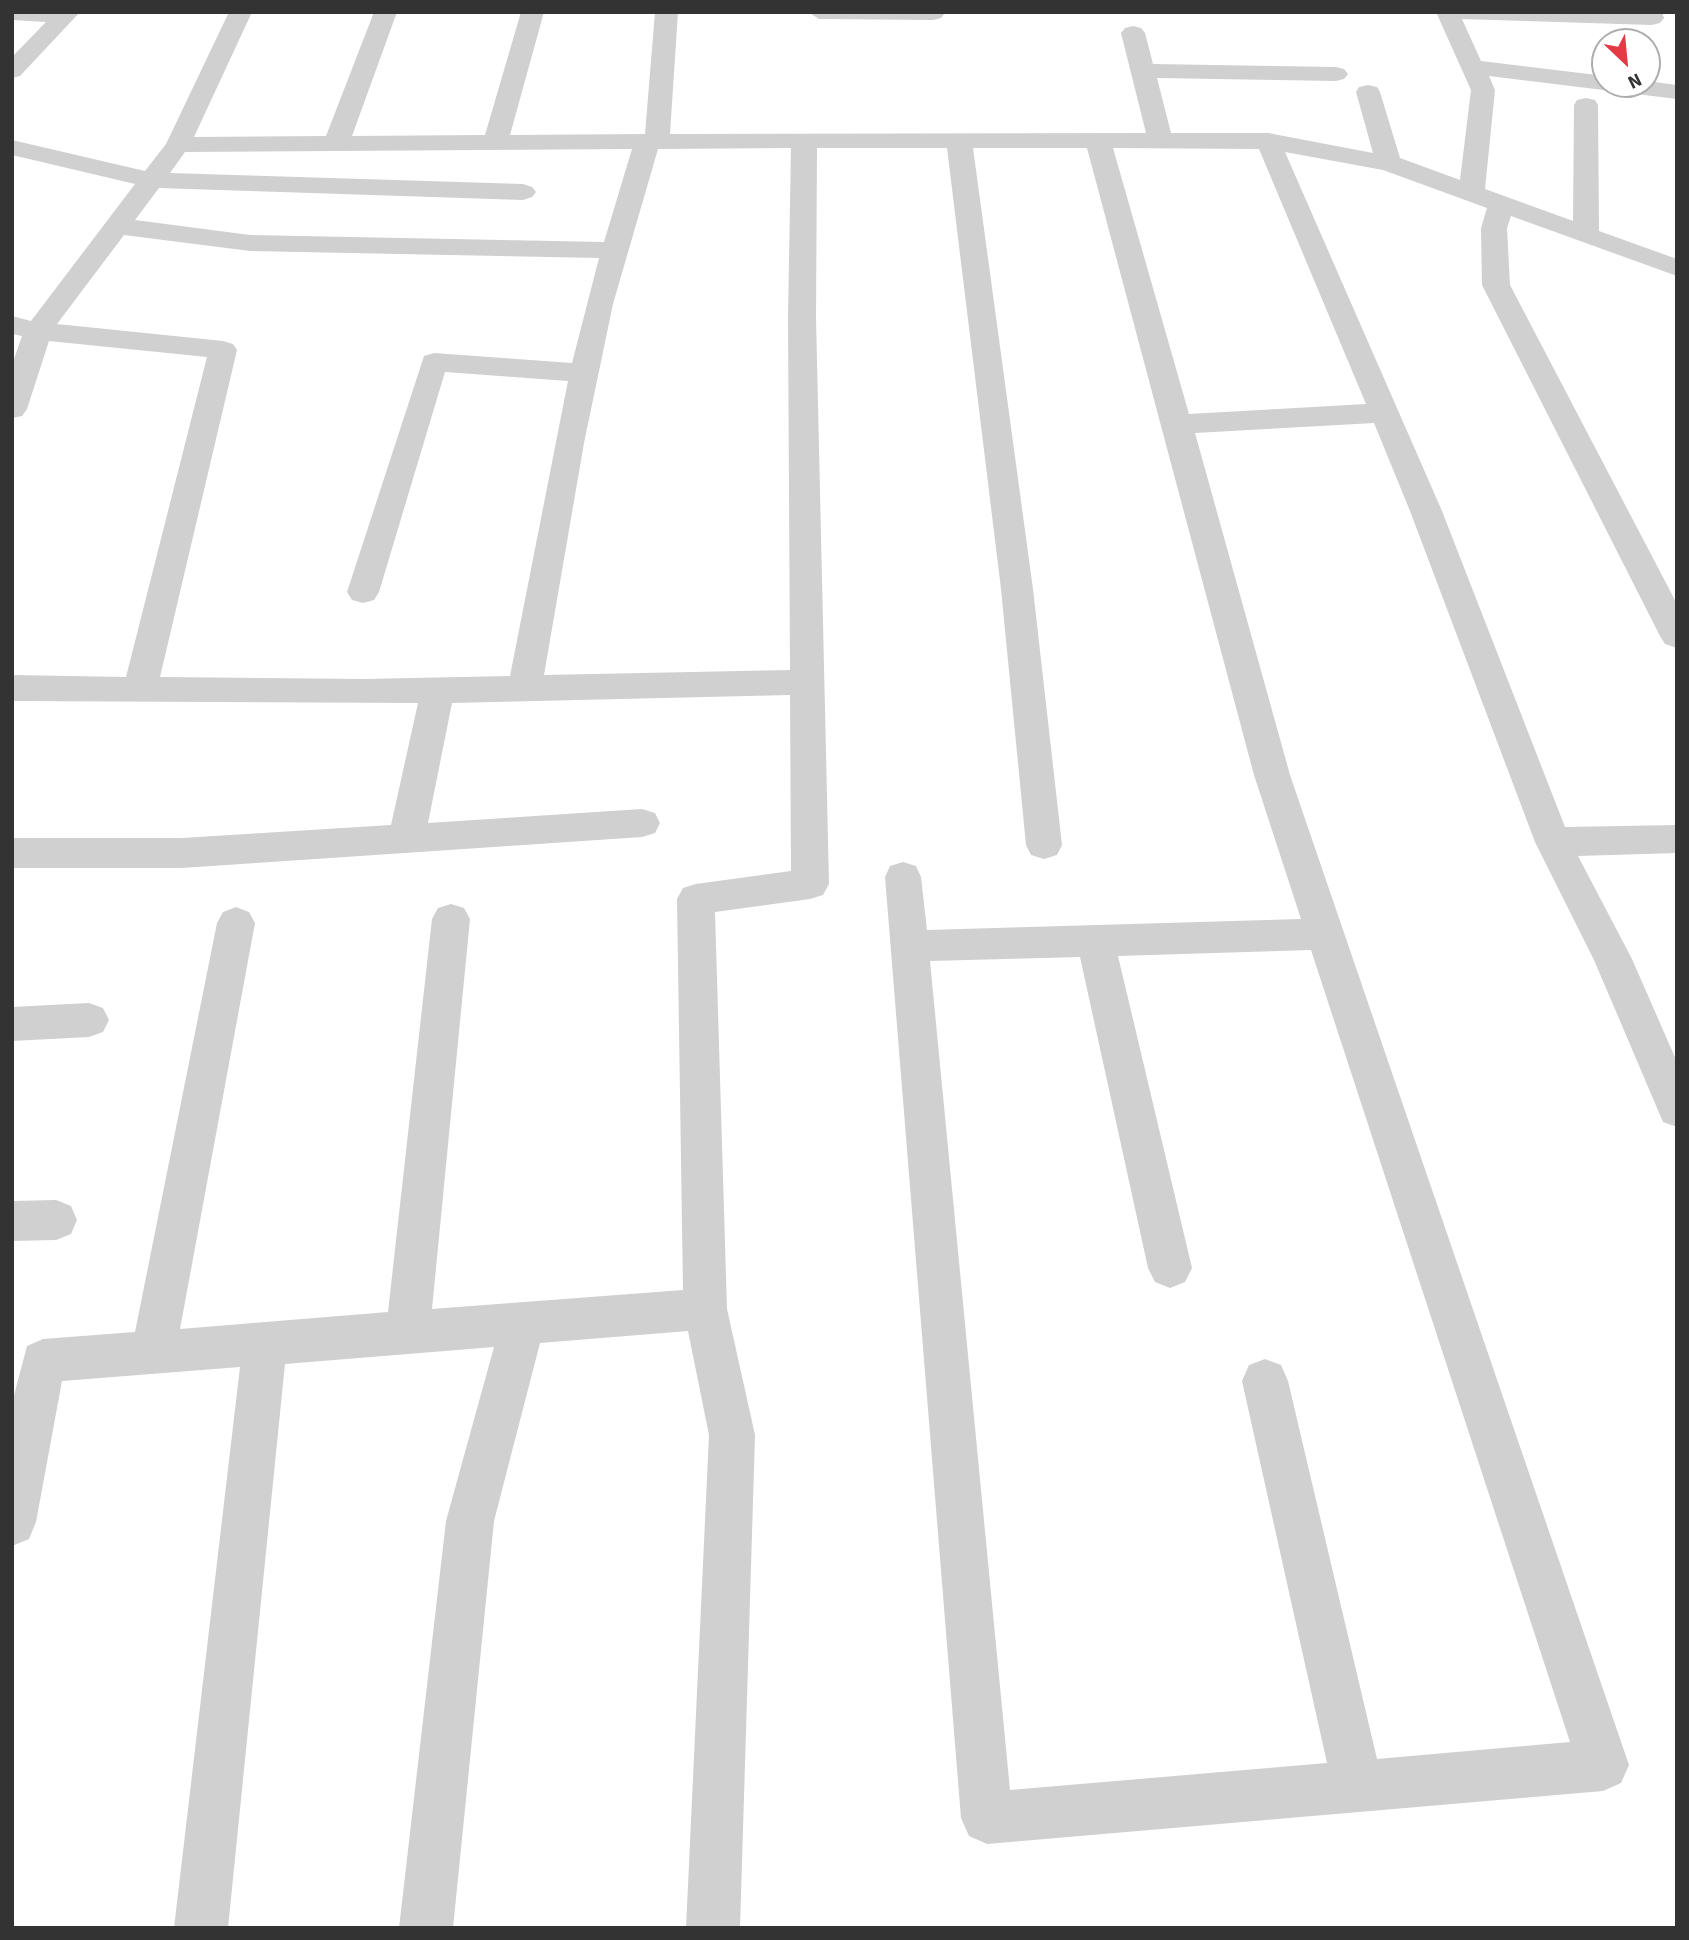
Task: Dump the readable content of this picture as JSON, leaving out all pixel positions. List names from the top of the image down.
{
  "north": "bottom right"
}
